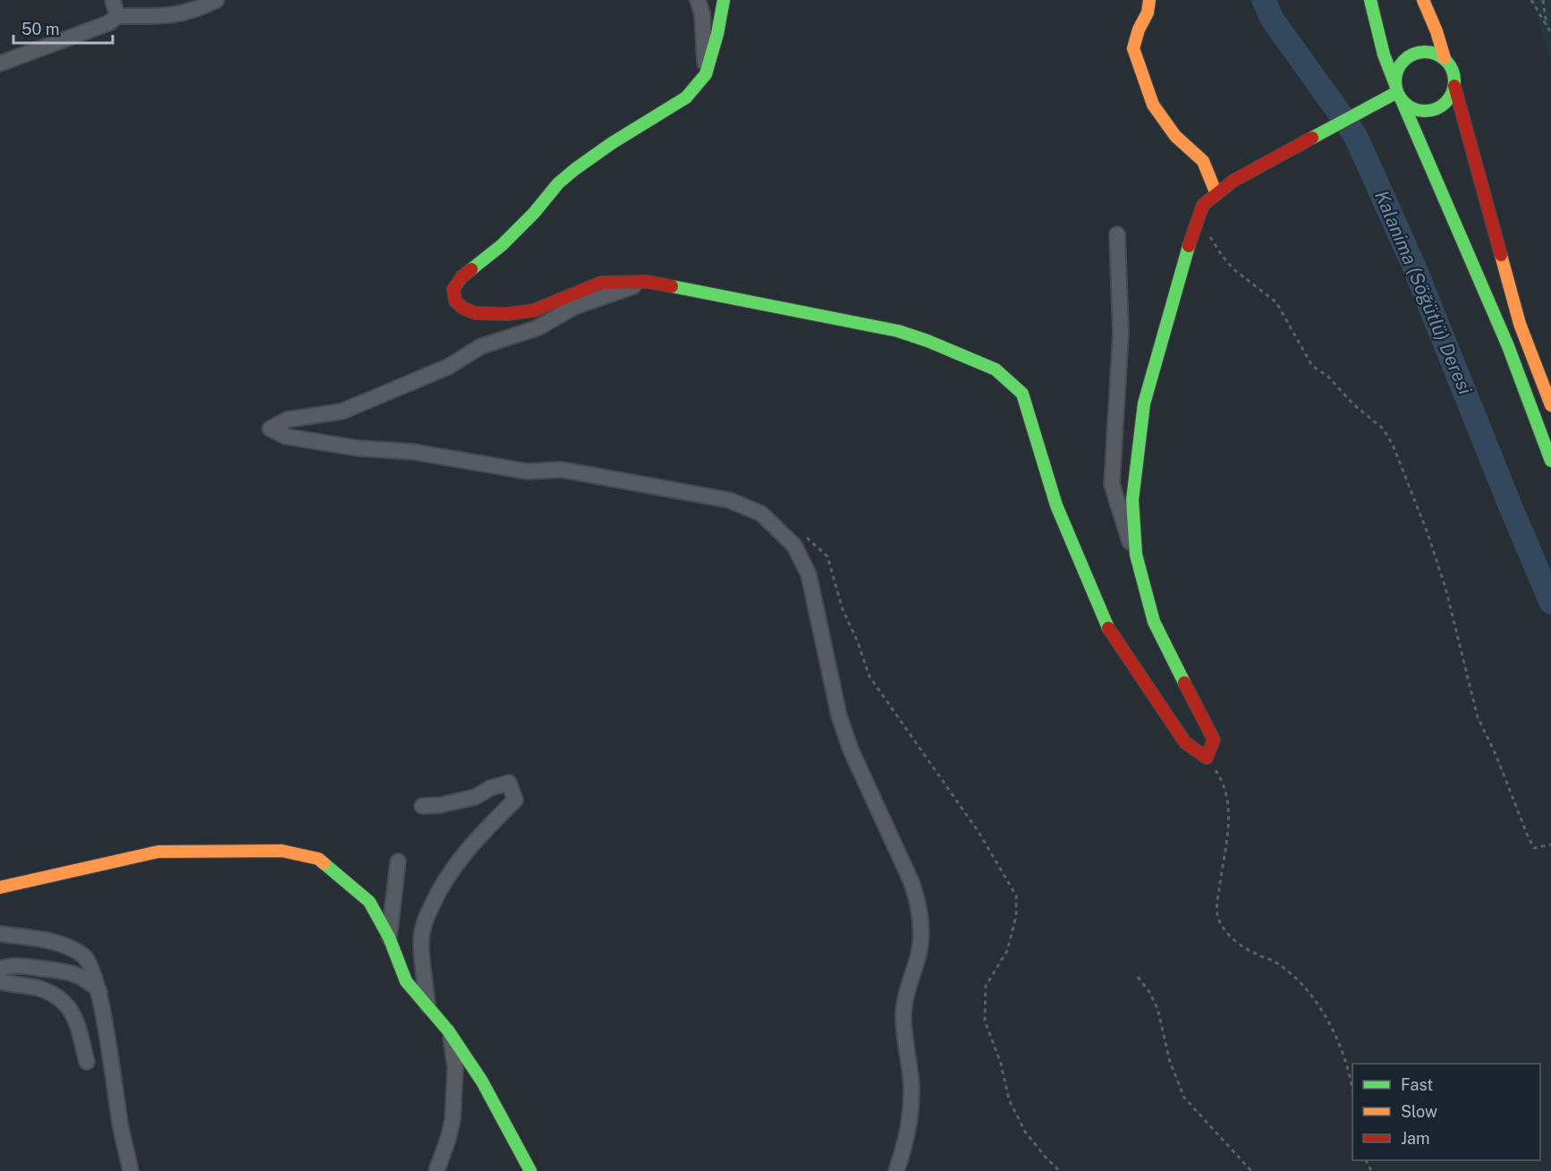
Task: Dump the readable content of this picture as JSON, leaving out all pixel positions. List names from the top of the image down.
{
  "water": ["Kalanima (Söğütlü) Deresi"],
  "legend": ["Fast", "Slow", "Jam"],
  "scale_bar": "50 m"
}
